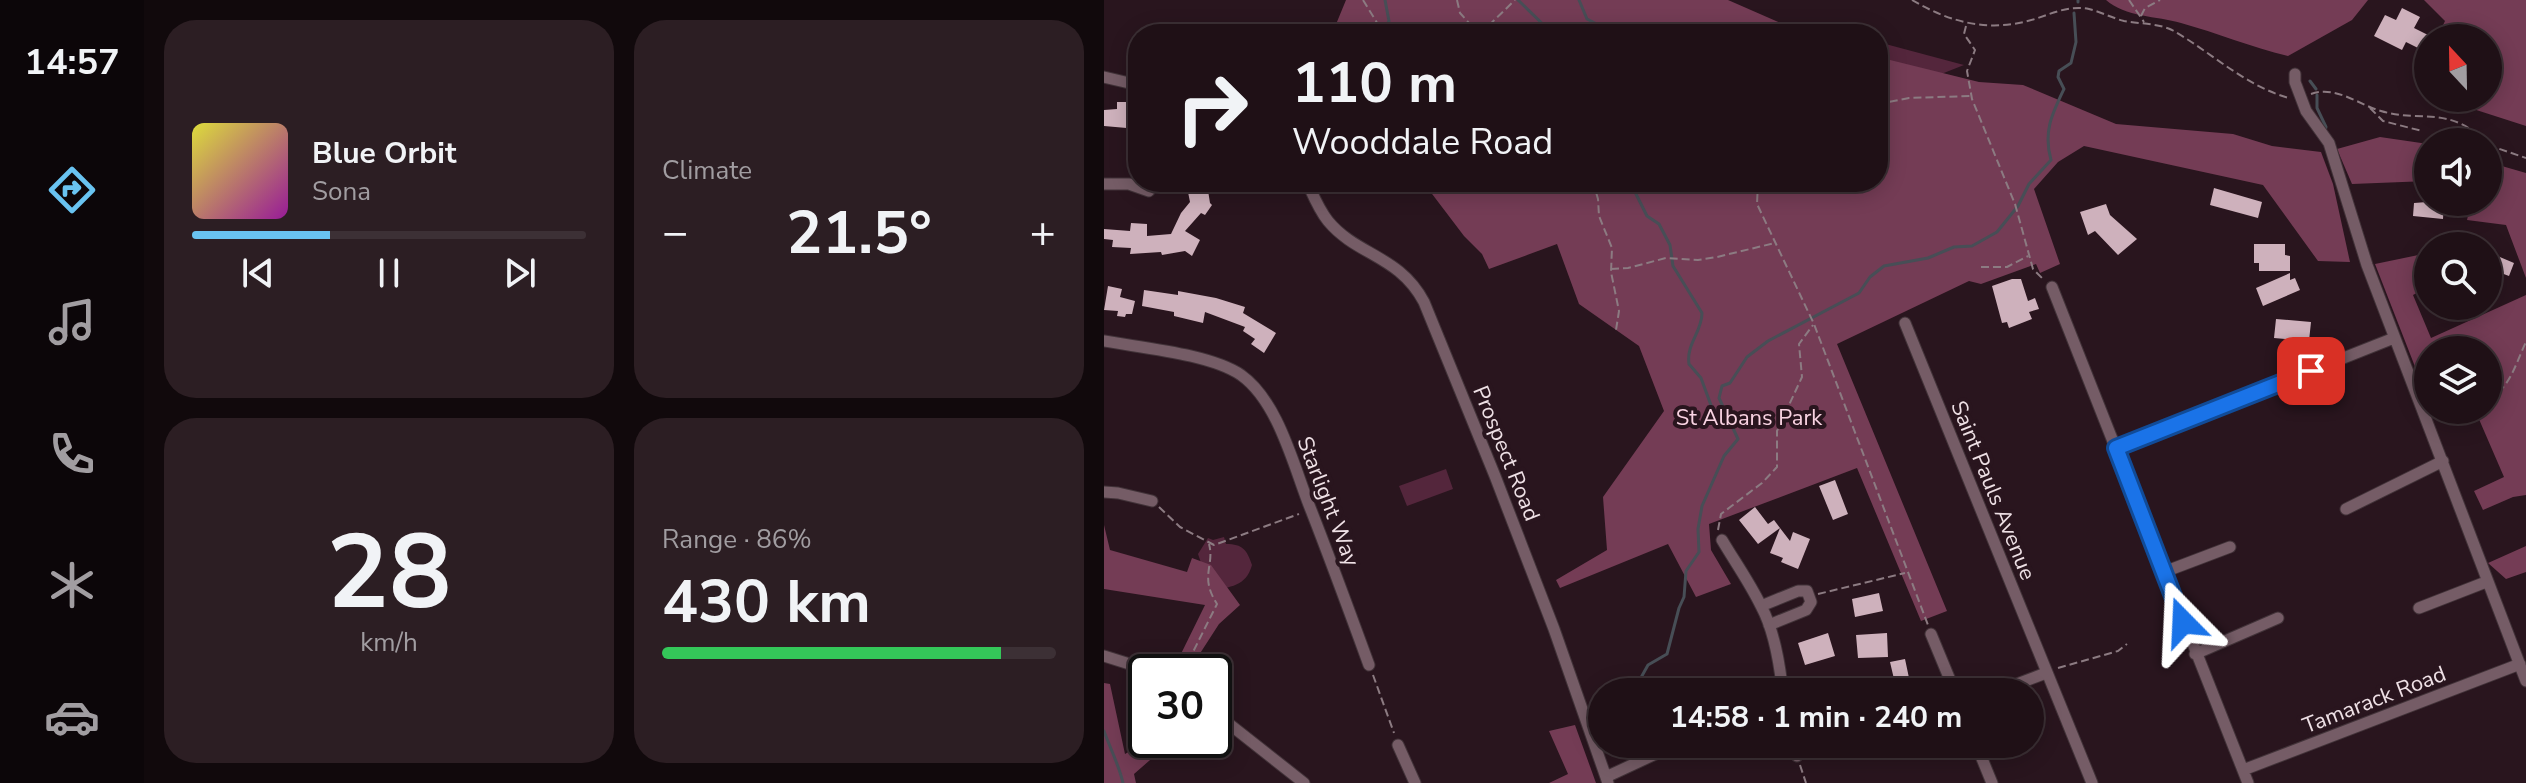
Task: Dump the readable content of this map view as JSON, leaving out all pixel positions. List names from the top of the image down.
{
  "streets": {
    "street": [
      "Prospect Road",
      "Saint Pauls Avenue",
      "Starlight Way",
      "Tamarack Road"
    ]
  },
  "parks": ["St Albans Park"],
  "north": "top",
  "page": {
    "tabs": "14:57",
    "tile": [
      "Climate",
      ["28", "km/h"],
      ["Range · 86%", "430 km"]
    ],
    "turn": ["110 m", "Wooddale Road"],
    "song": ["Blue Orbit", "Sona"],
    "heat": ["−", "21.5°", "+"],
    "limit": "30",
    "trip": "14:58 · 1 min · 240 m"
  }
}
